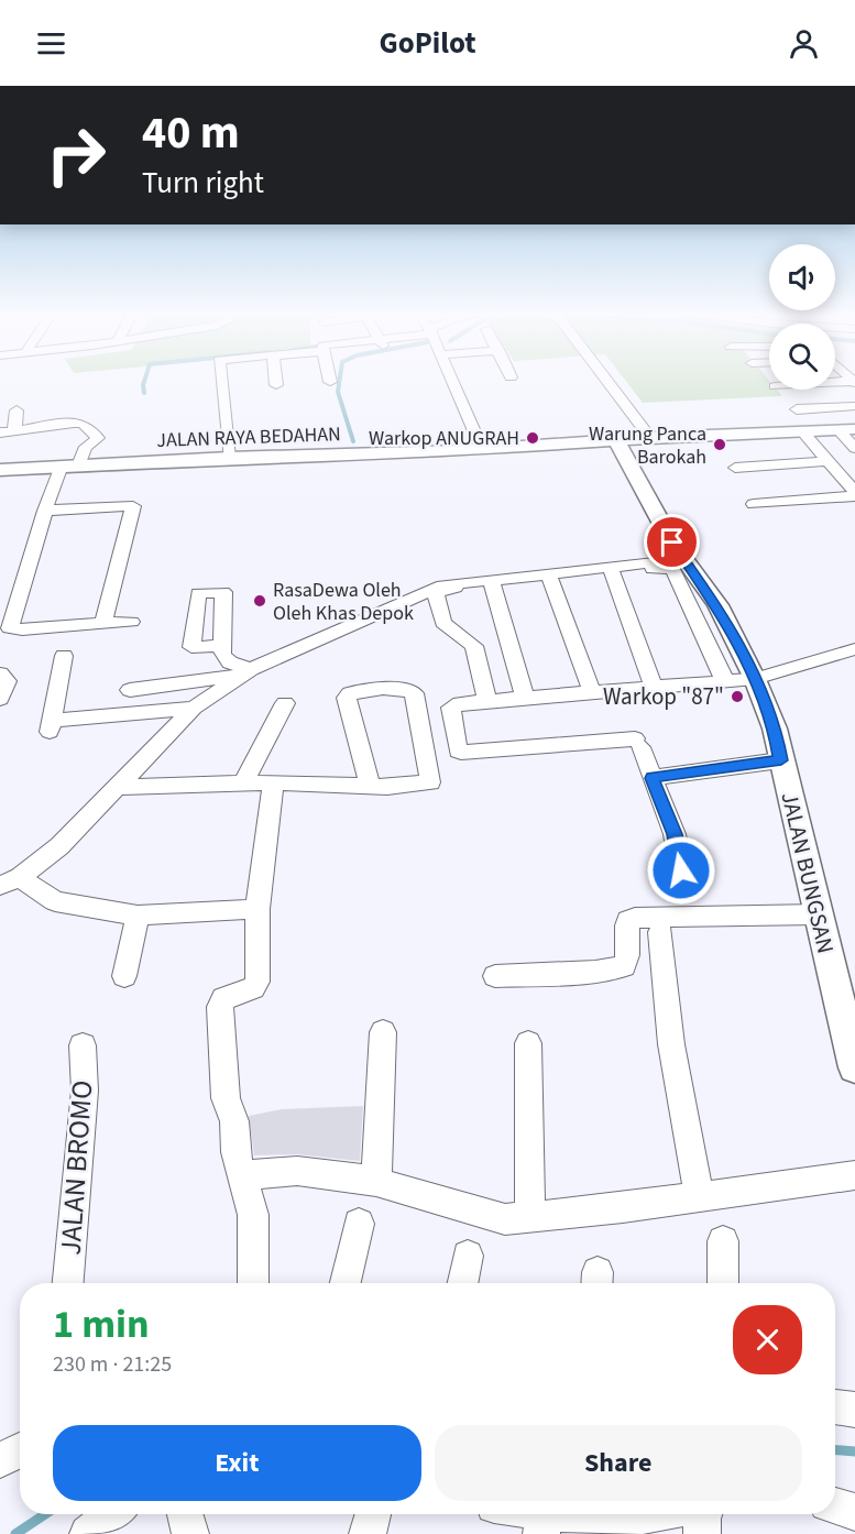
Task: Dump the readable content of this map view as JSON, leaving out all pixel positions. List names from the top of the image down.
{
  "streets": {
    "street": ["JALAN RAYA BEDAHAN", "JALAN BUNGSAN", "JALAN BROMO"]
  },
  "crossings": [
    ["JALAN RAYA BEDAHAN", "JALAN BUNGSAN"]
  ],
  "places": [
    "Warkop ANUGRAH",
    "Warung Panca Barokah",
    "RasaDewa Oleh Oleh Khas Depok",
    "Warkop \"87\""
  ],
  "page": {
    "header": "GoPilot",
    "turn": ["40 m", "Turn right"],
    "heading": ["1 min", "230 m · 21:25"],
    "buttons": ["Exit", "Share"]
  }
}
